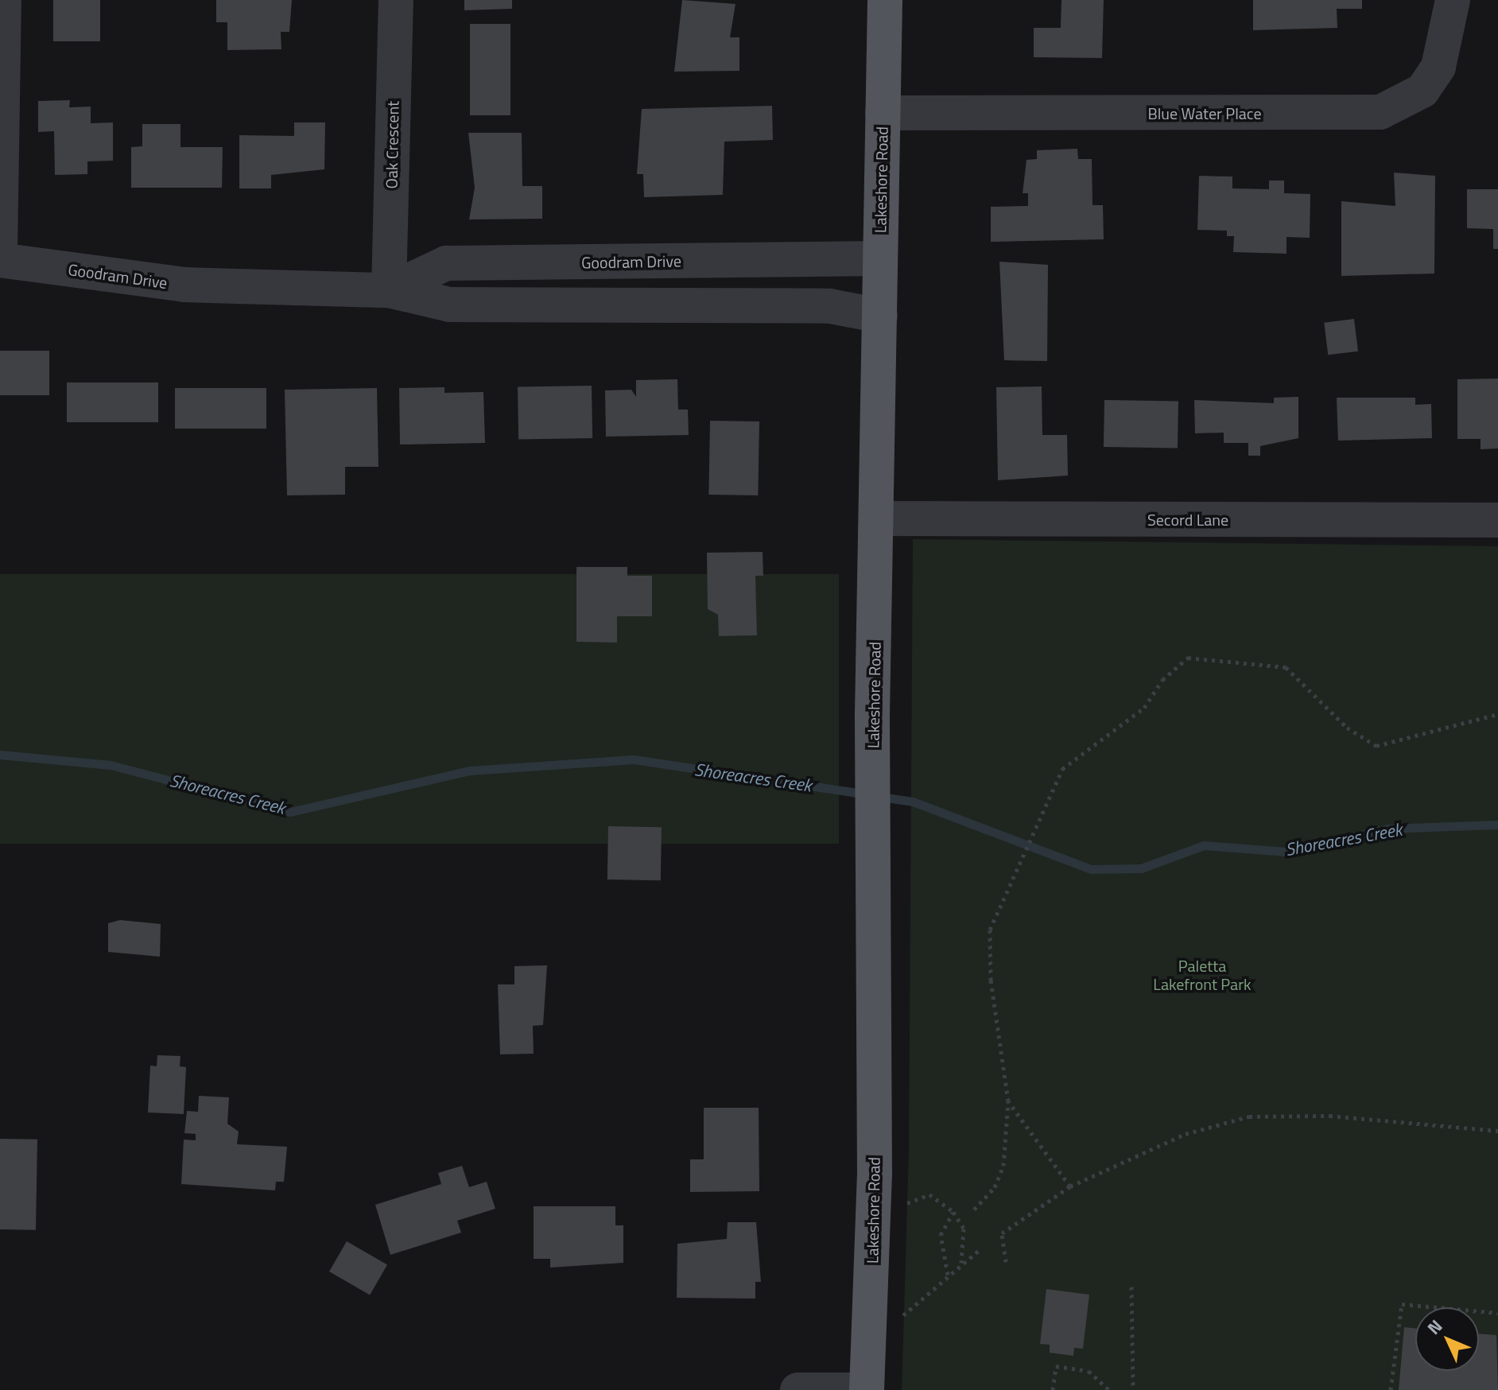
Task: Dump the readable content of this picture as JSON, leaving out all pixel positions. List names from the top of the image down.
{
  "streets": {
    "main road": ["Lakeshore Road"],
    "street": [
      "Blue Water Place",
      "Oak Crescent",
      "Goodram Drive",
      "Secord Lane"
    ]
  },
  "crossings": [
    ["Blue Water Place", "Lakeshore Road"],
    ["Oak Crescent", "Goodram Drive"],
    ["Lakeshore Road", "Goodram Drive"],
    ["Lakeshore Road", "Secord Lane"]
  ],
  "water": ["Shoreacres Creek"],
  "parks": ["Paletta Lakefront Park"],
  "north": "top left"
}
